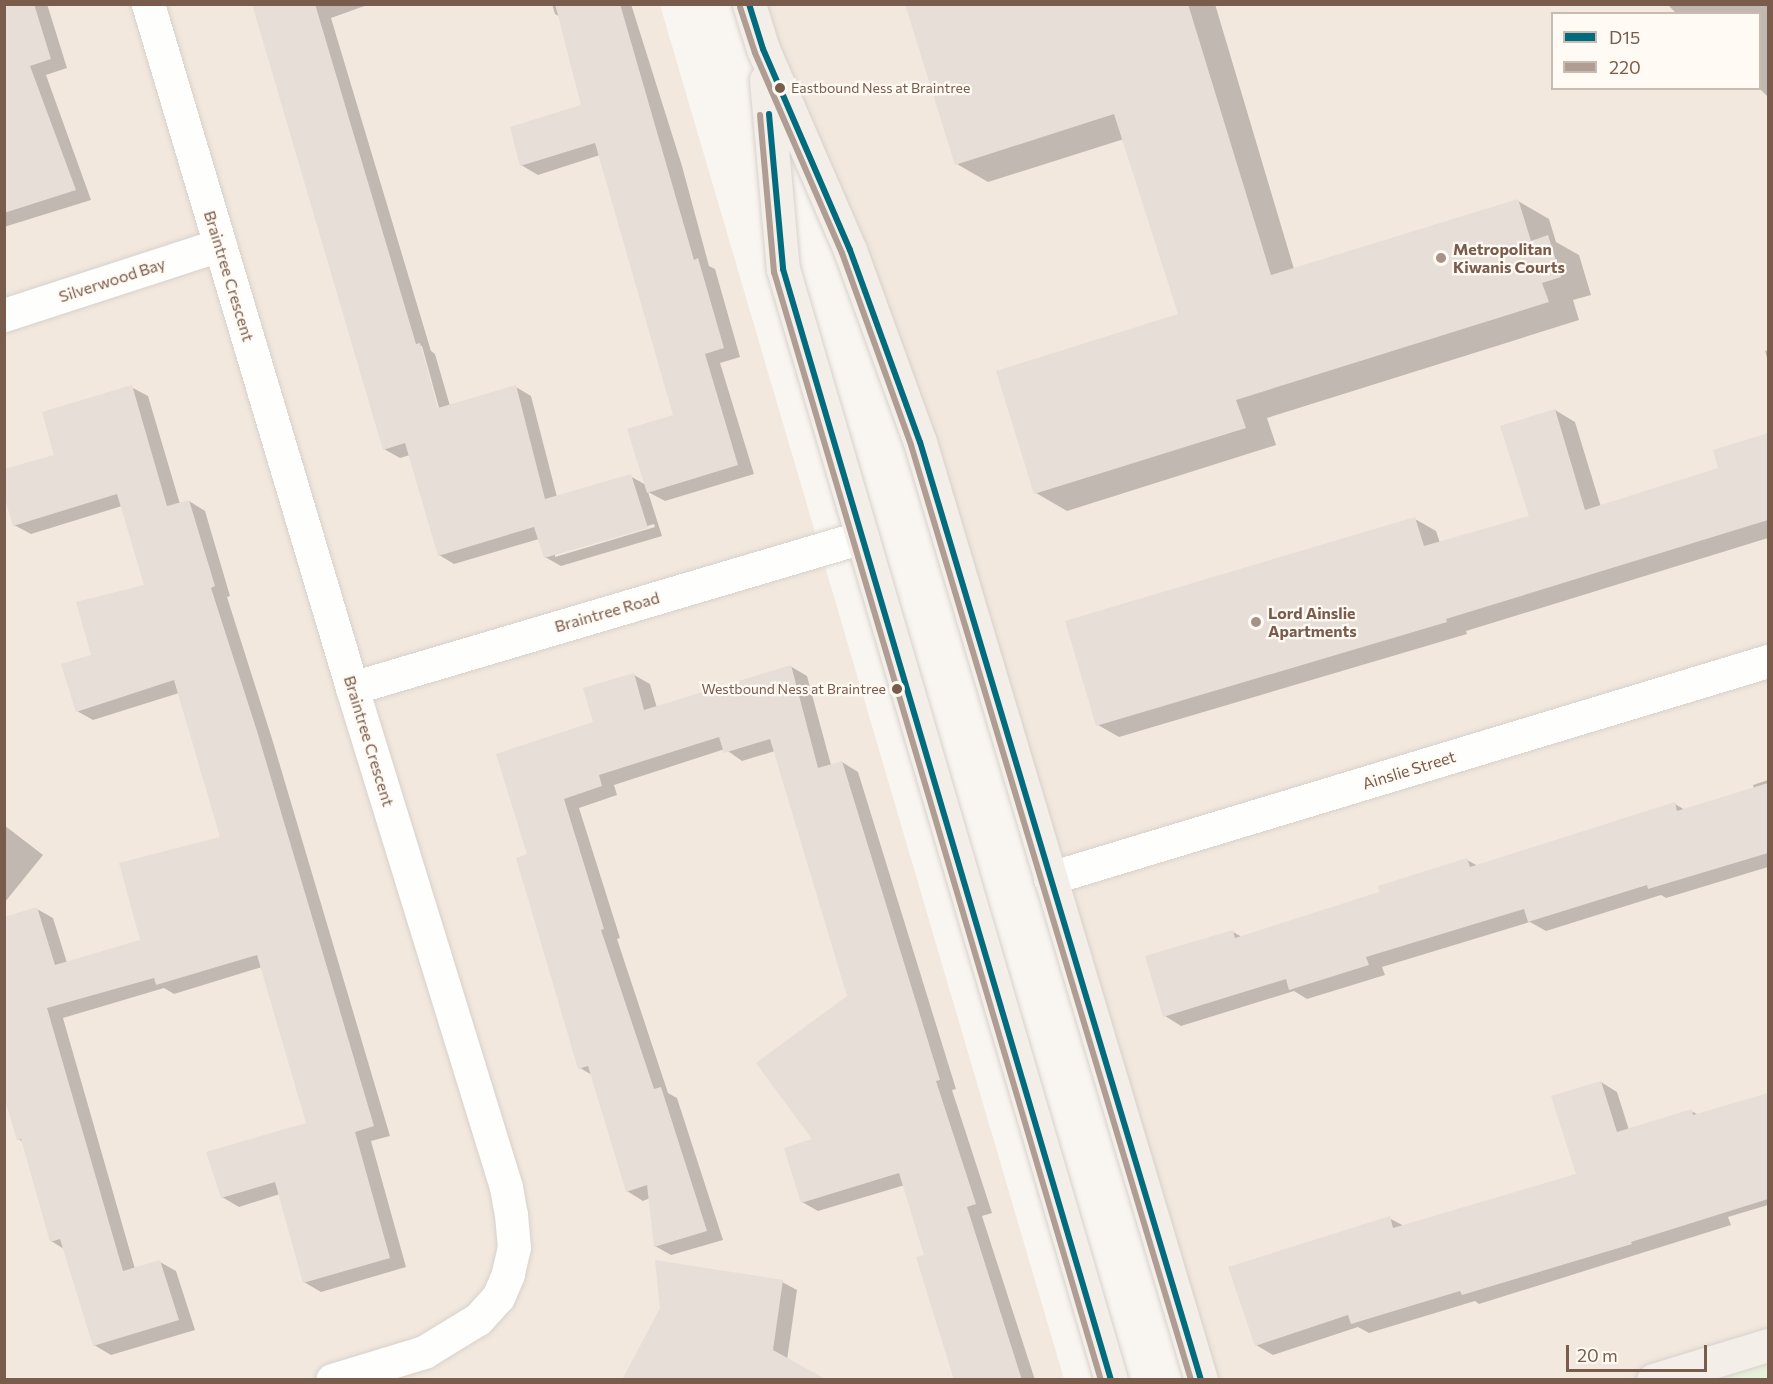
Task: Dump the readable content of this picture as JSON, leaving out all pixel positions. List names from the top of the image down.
{
  "streets": {
    "street": [
      "Braintree Crescent",
      "Silverwood Bay",
      "Braintree Road",
      "Ainslie Street"
    ]
  },
  "crossings": [
    ["Braintree Crescent", "Silverwood Bay"],
    ["Braintree Crescent", "Braintree Road"]
  ],
  "places": [
    "Eastbound Ness at Braintree",
    "Metropolitan Kiwanis Courts",
    "Lord Ainslie Apartments",
    "Westbound Ness at Braintree"
  ],
  "lines": ["transit line D15", "transit line 220"],
  "legend": ["D15", "220"],
  "scale_bar": "20 m"
}
